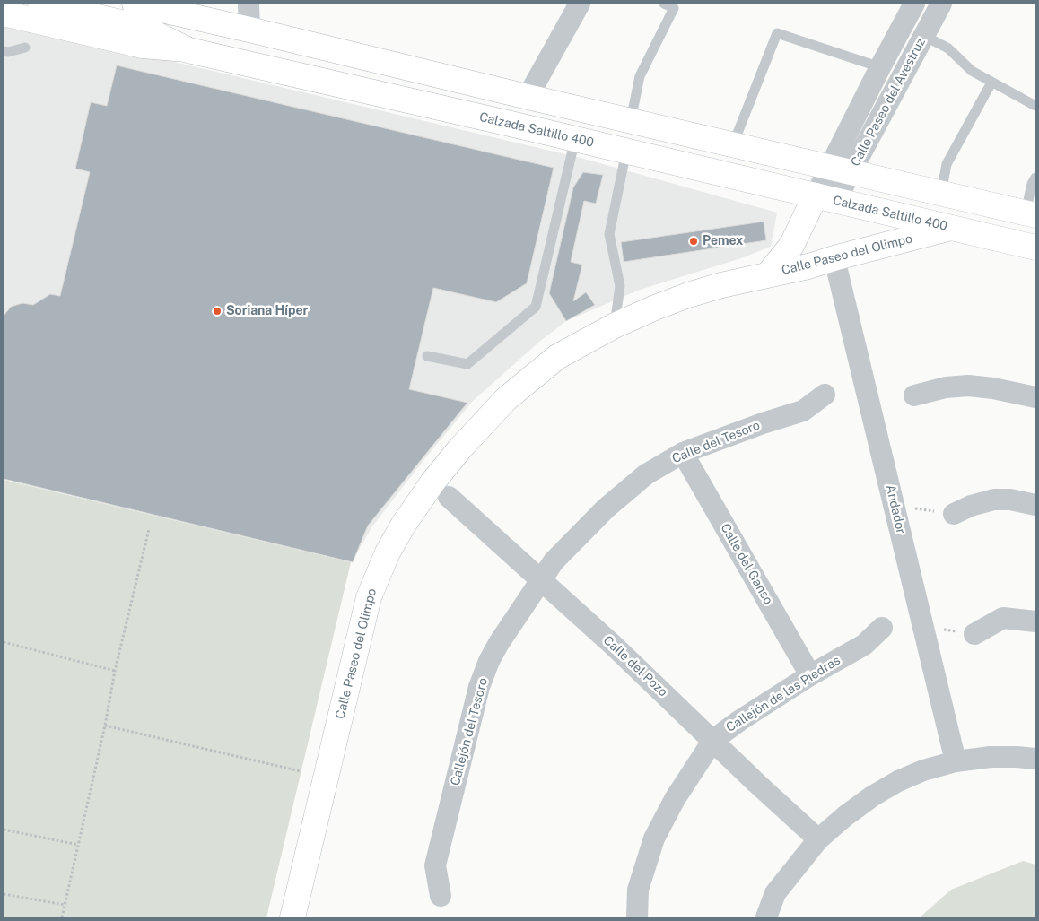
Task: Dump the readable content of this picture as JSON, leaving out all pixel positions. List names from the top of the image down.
{
  "streets": {
    "main road": ["Calzada Saltillo 400", "Calle Paseo del Olimpo"],
    "street": [
      "Calle Paseo del Avestruz",
      "Calle del Tesoro",
      "Andador",
      "Calle del Ganso",
      "Calle del Pozo",
      "Callejón de las Piedras",
      "Callejón del Tesoro"
    ]
  },
  "crossings": [
    ["Calle Paseo del Avestruz", "Calzada Saltillo 400"],
    ["Calle Paseo del Avestruz", "Calle Paseo del Olimpo"],
    ["Calzada Saltillo 400", "Calle Paseo del Olimpo"],
    ["Calle Paseo del Olimpo", "Andador"],
    ["Calle del Tesoro", "Calle del Ganso"],
    ["Calle del Tesoro", "Calle del Pozo"],
    ["Calle del Tesoro", "Callejón del Tesoro"],
    ["Calle del Ganso", "Callejón de las Piedras"],
    ["Calle del Pozo", "Callejón de las Piedras"],
    ["Calle del Pozo", "Callejón del Tesoro"]
  ],
  "places": ["Pemex", "Soriana Híper"]
}
